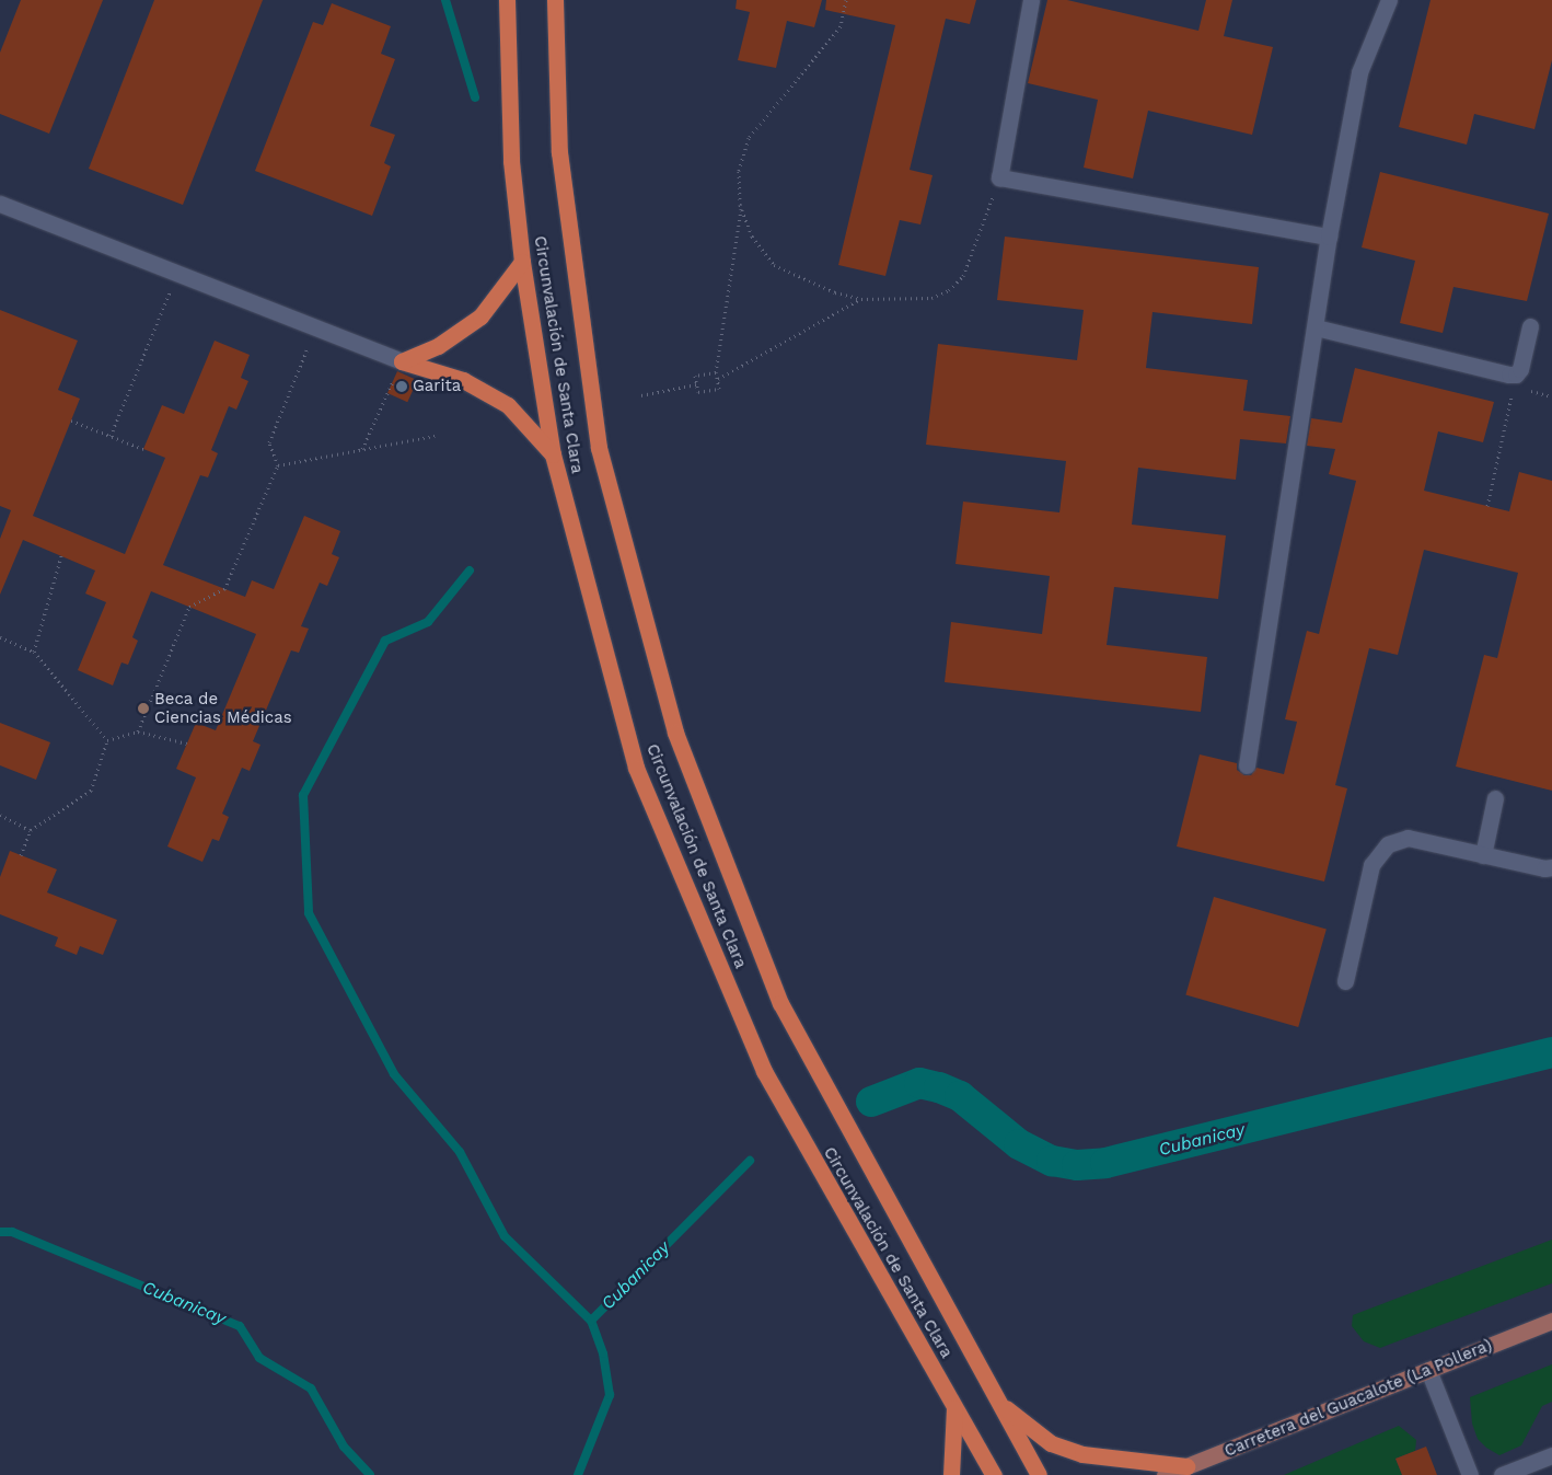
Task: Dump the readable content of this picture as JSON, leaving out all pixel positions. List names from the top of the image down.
{
  "streets": {
    "highway": ["Circunvalación de Santa Clara"],
    "main road": ["Carretera del Guacalote (La Pollera)"]
  },
  "water": ["Cubanicay"],
  "places": ["Garita", "Beca de Ciencias Médicas"]
}
